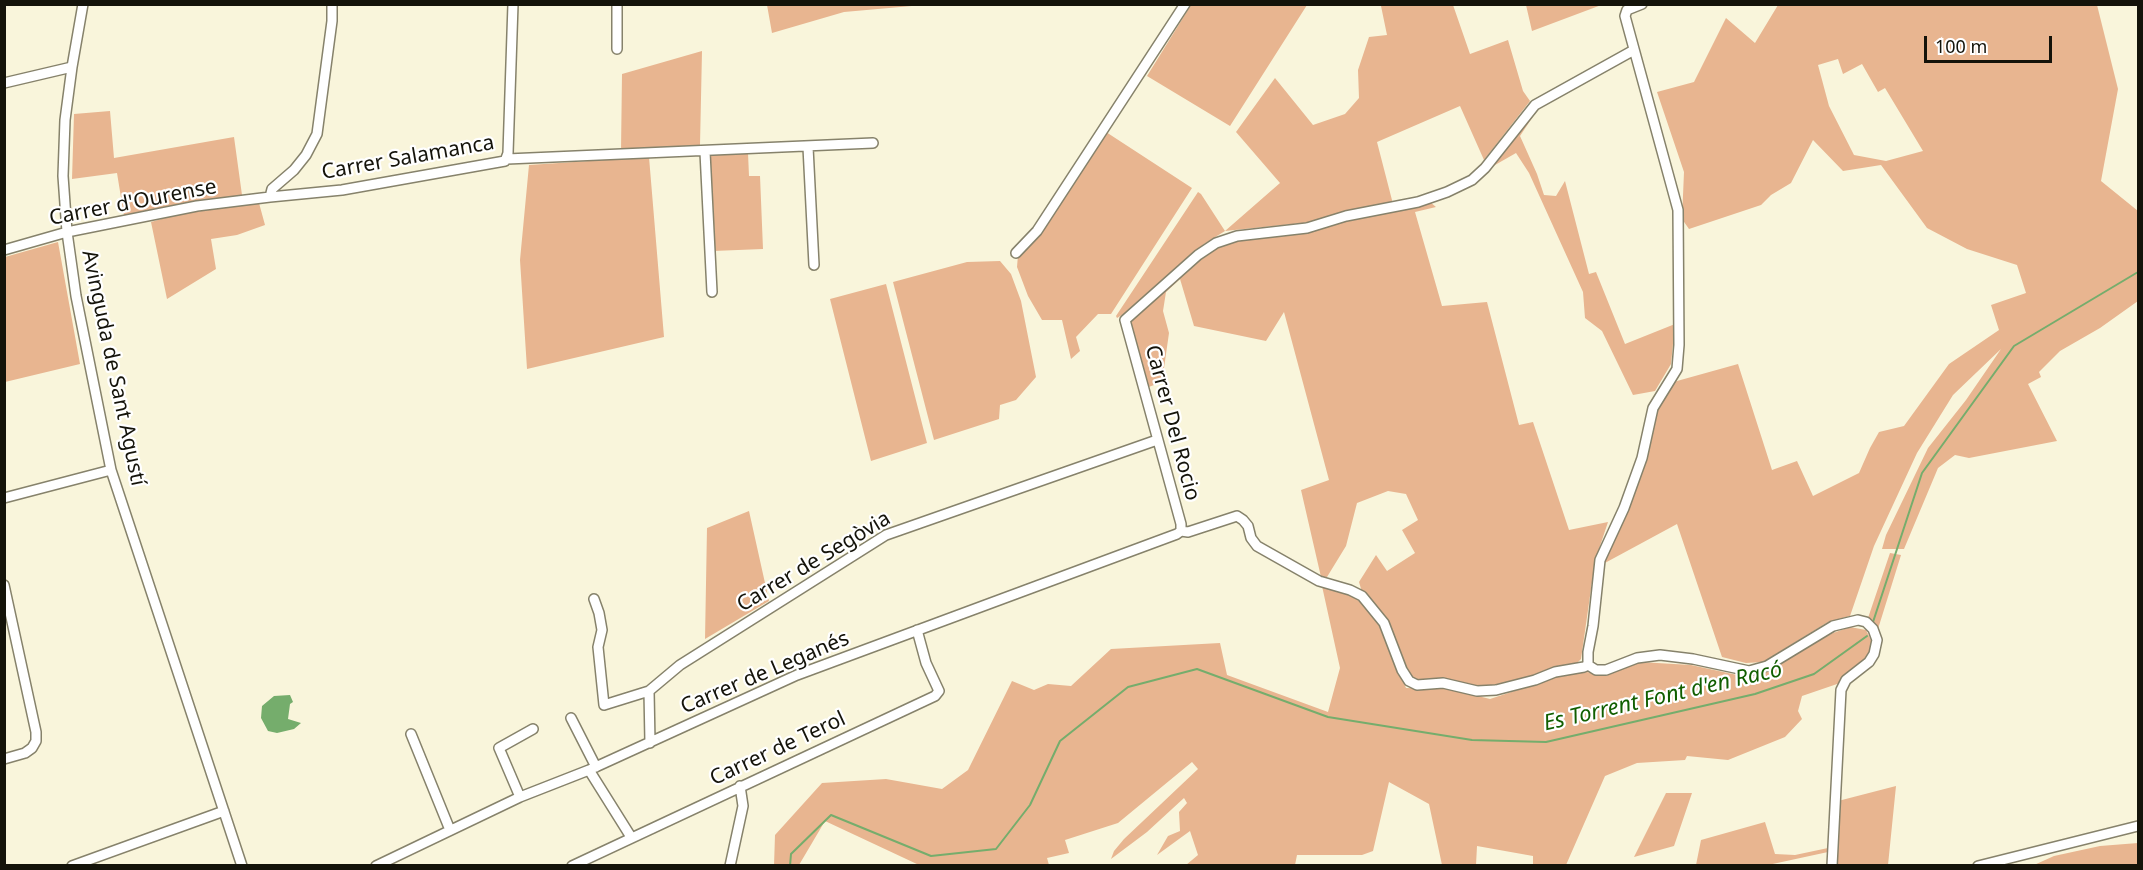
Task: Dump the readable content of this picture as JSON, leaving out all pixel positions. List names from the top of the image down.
{
  "streets": {
    "street": [
      "Carrer Salamanca",
      "Carrer d'Ourense",
      "Avinguda de Sant Agustí",
      "Carrer Del Rocio",
      "Carrer de Segòvia",
      "Carrer de Leganés",
      "Carrer de Terol"
    ]
  },
  "crossings": [
    ["Carrer Salamanca", "Carrer d'Ourense"],
    ["Carrer d'Ourense", "Avinguda de Sant Agustí"],
    ["Carrer Del Rocio", "Carrer de Segòvia"],
    ["Carrer Del Rocio", "Carrer de Leganés"],
    ["Carrer de Leganés", "Carrer de Terol"]
  ],
  "water": ["Es Torrent Font d'en Racó"],
  "scale_bar": "100 m"
}
